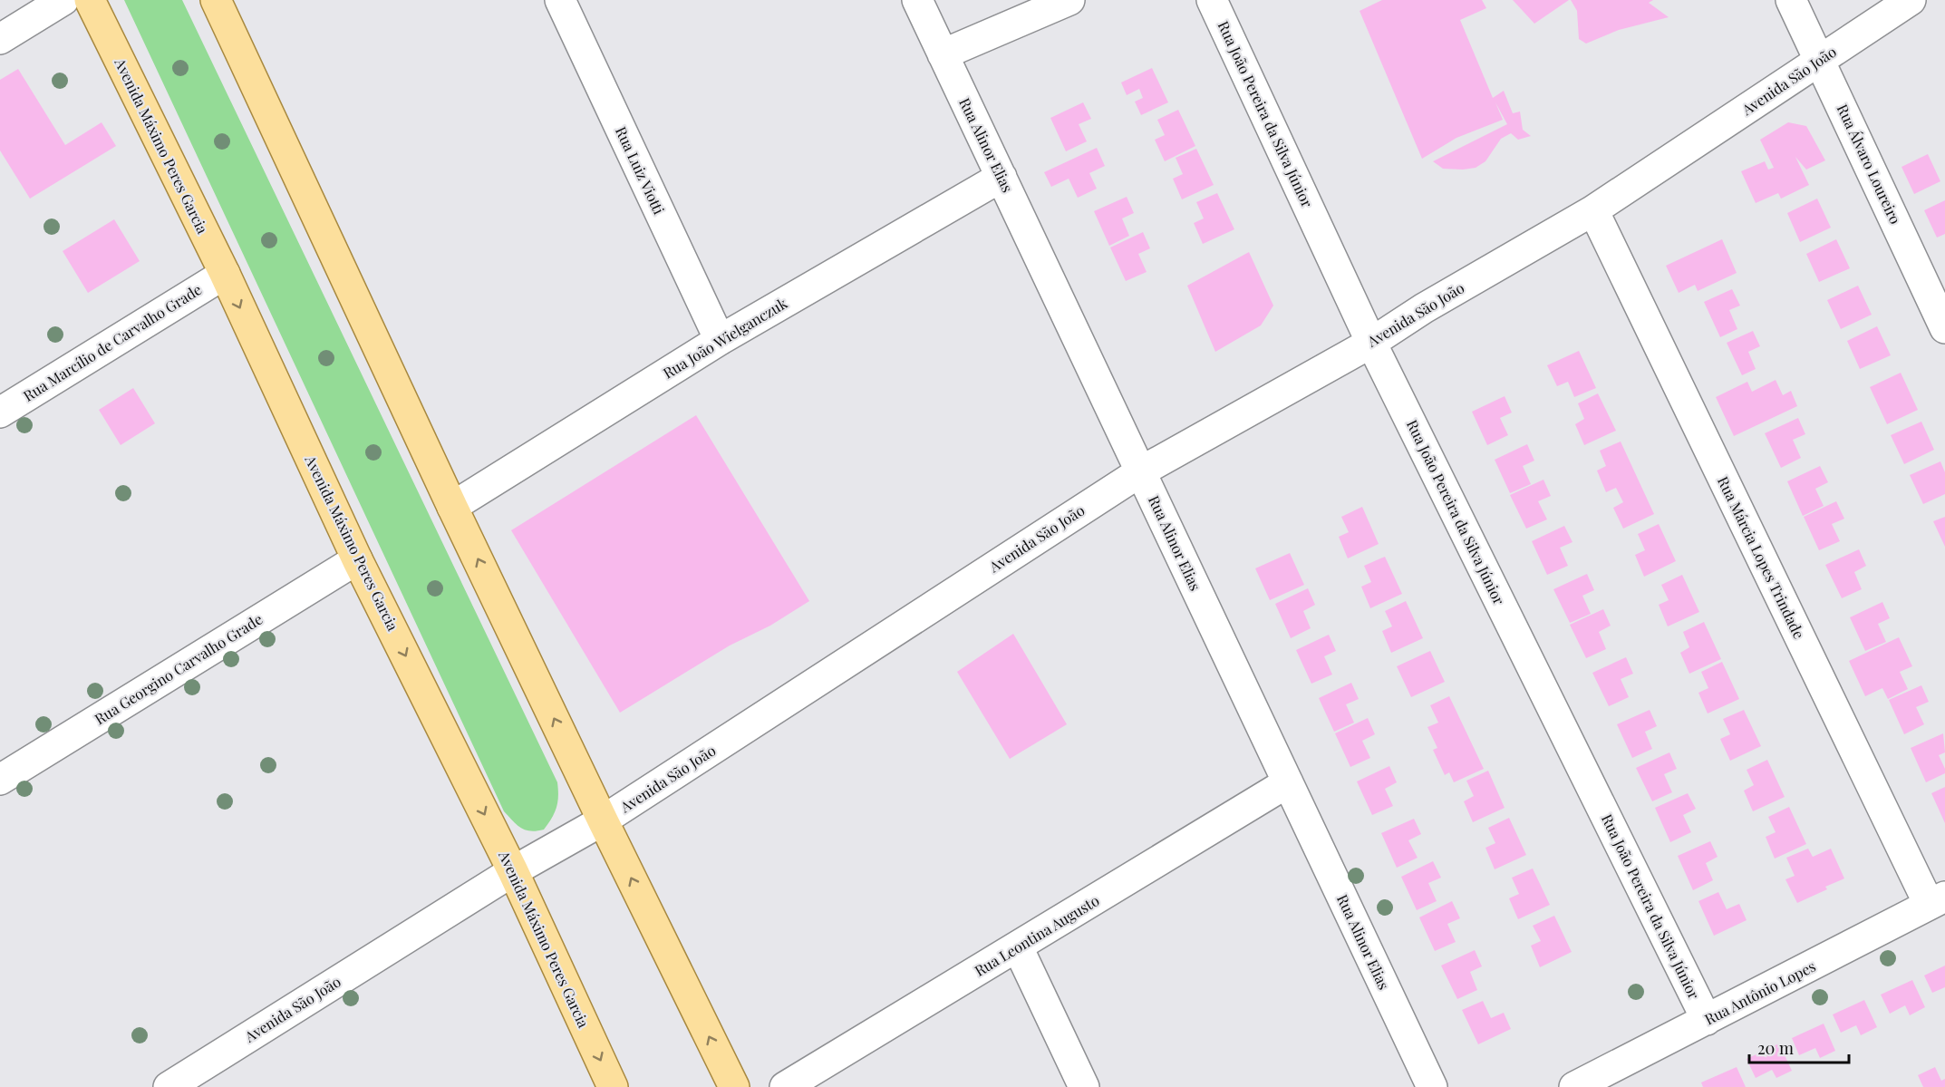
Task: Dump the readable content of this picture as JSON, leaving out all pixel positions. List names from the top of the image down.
{
  "streets": {
    "main road": ["Avenida Máximo Peres Garcia"],
    "street": [
      "Avenida São João",
      "Rua João Pereira da Silva Júnior",
      "Rua Alinor Elias",
      "Rua Álvaro Loureiro",
      "Rua Luiz Viotti",
      "Rua João Wielganczuk",
      "Rua Marcílio de Carvalho Grade",
      "Rua Márcia Lopes Trindade",
      "Rua Georgino Carvalho Grade",
      "Rua Leontina Augusto",
      "Rua Antônio Lopes"
    ]
  },
  "crossings": [
    ["Avenida São João", "Rua João Pereira da Silva Júnior"],
    ["Avenida São João", "Rua Alinor Elias"],
    ["Avenida São João", "Avenida Máximo Peres Garcia"],
    ["Avenida São João", "Rua Álvaro Loureiro"],
    ["Avenida São João", "Rua Márcia Lopes Trindade"],
    ["Rua João Pereira da Silva Júnior", "Rua Antônio Lopes"],
    ["Rua Alinor Elias", "Rua João Wielganczuk"],
    ["Rua Alinor Elias", "Rua Leontina Augusto"],
    ["Avenida Máximo Peres Garcia", "Rua Marcílio de Carvalho Grade"],
    ["Avenida Máximo Peres Garcia", "Rua Georgino Carvalho Grade"],
    ["Rua Luiz Viotti", "Rua João Wielganczuk"],
    ["Rua Márcia Lopes Trindade", "Rua Antônio Lopes"]
  ],
  "scale_bar": "20 m"
}
